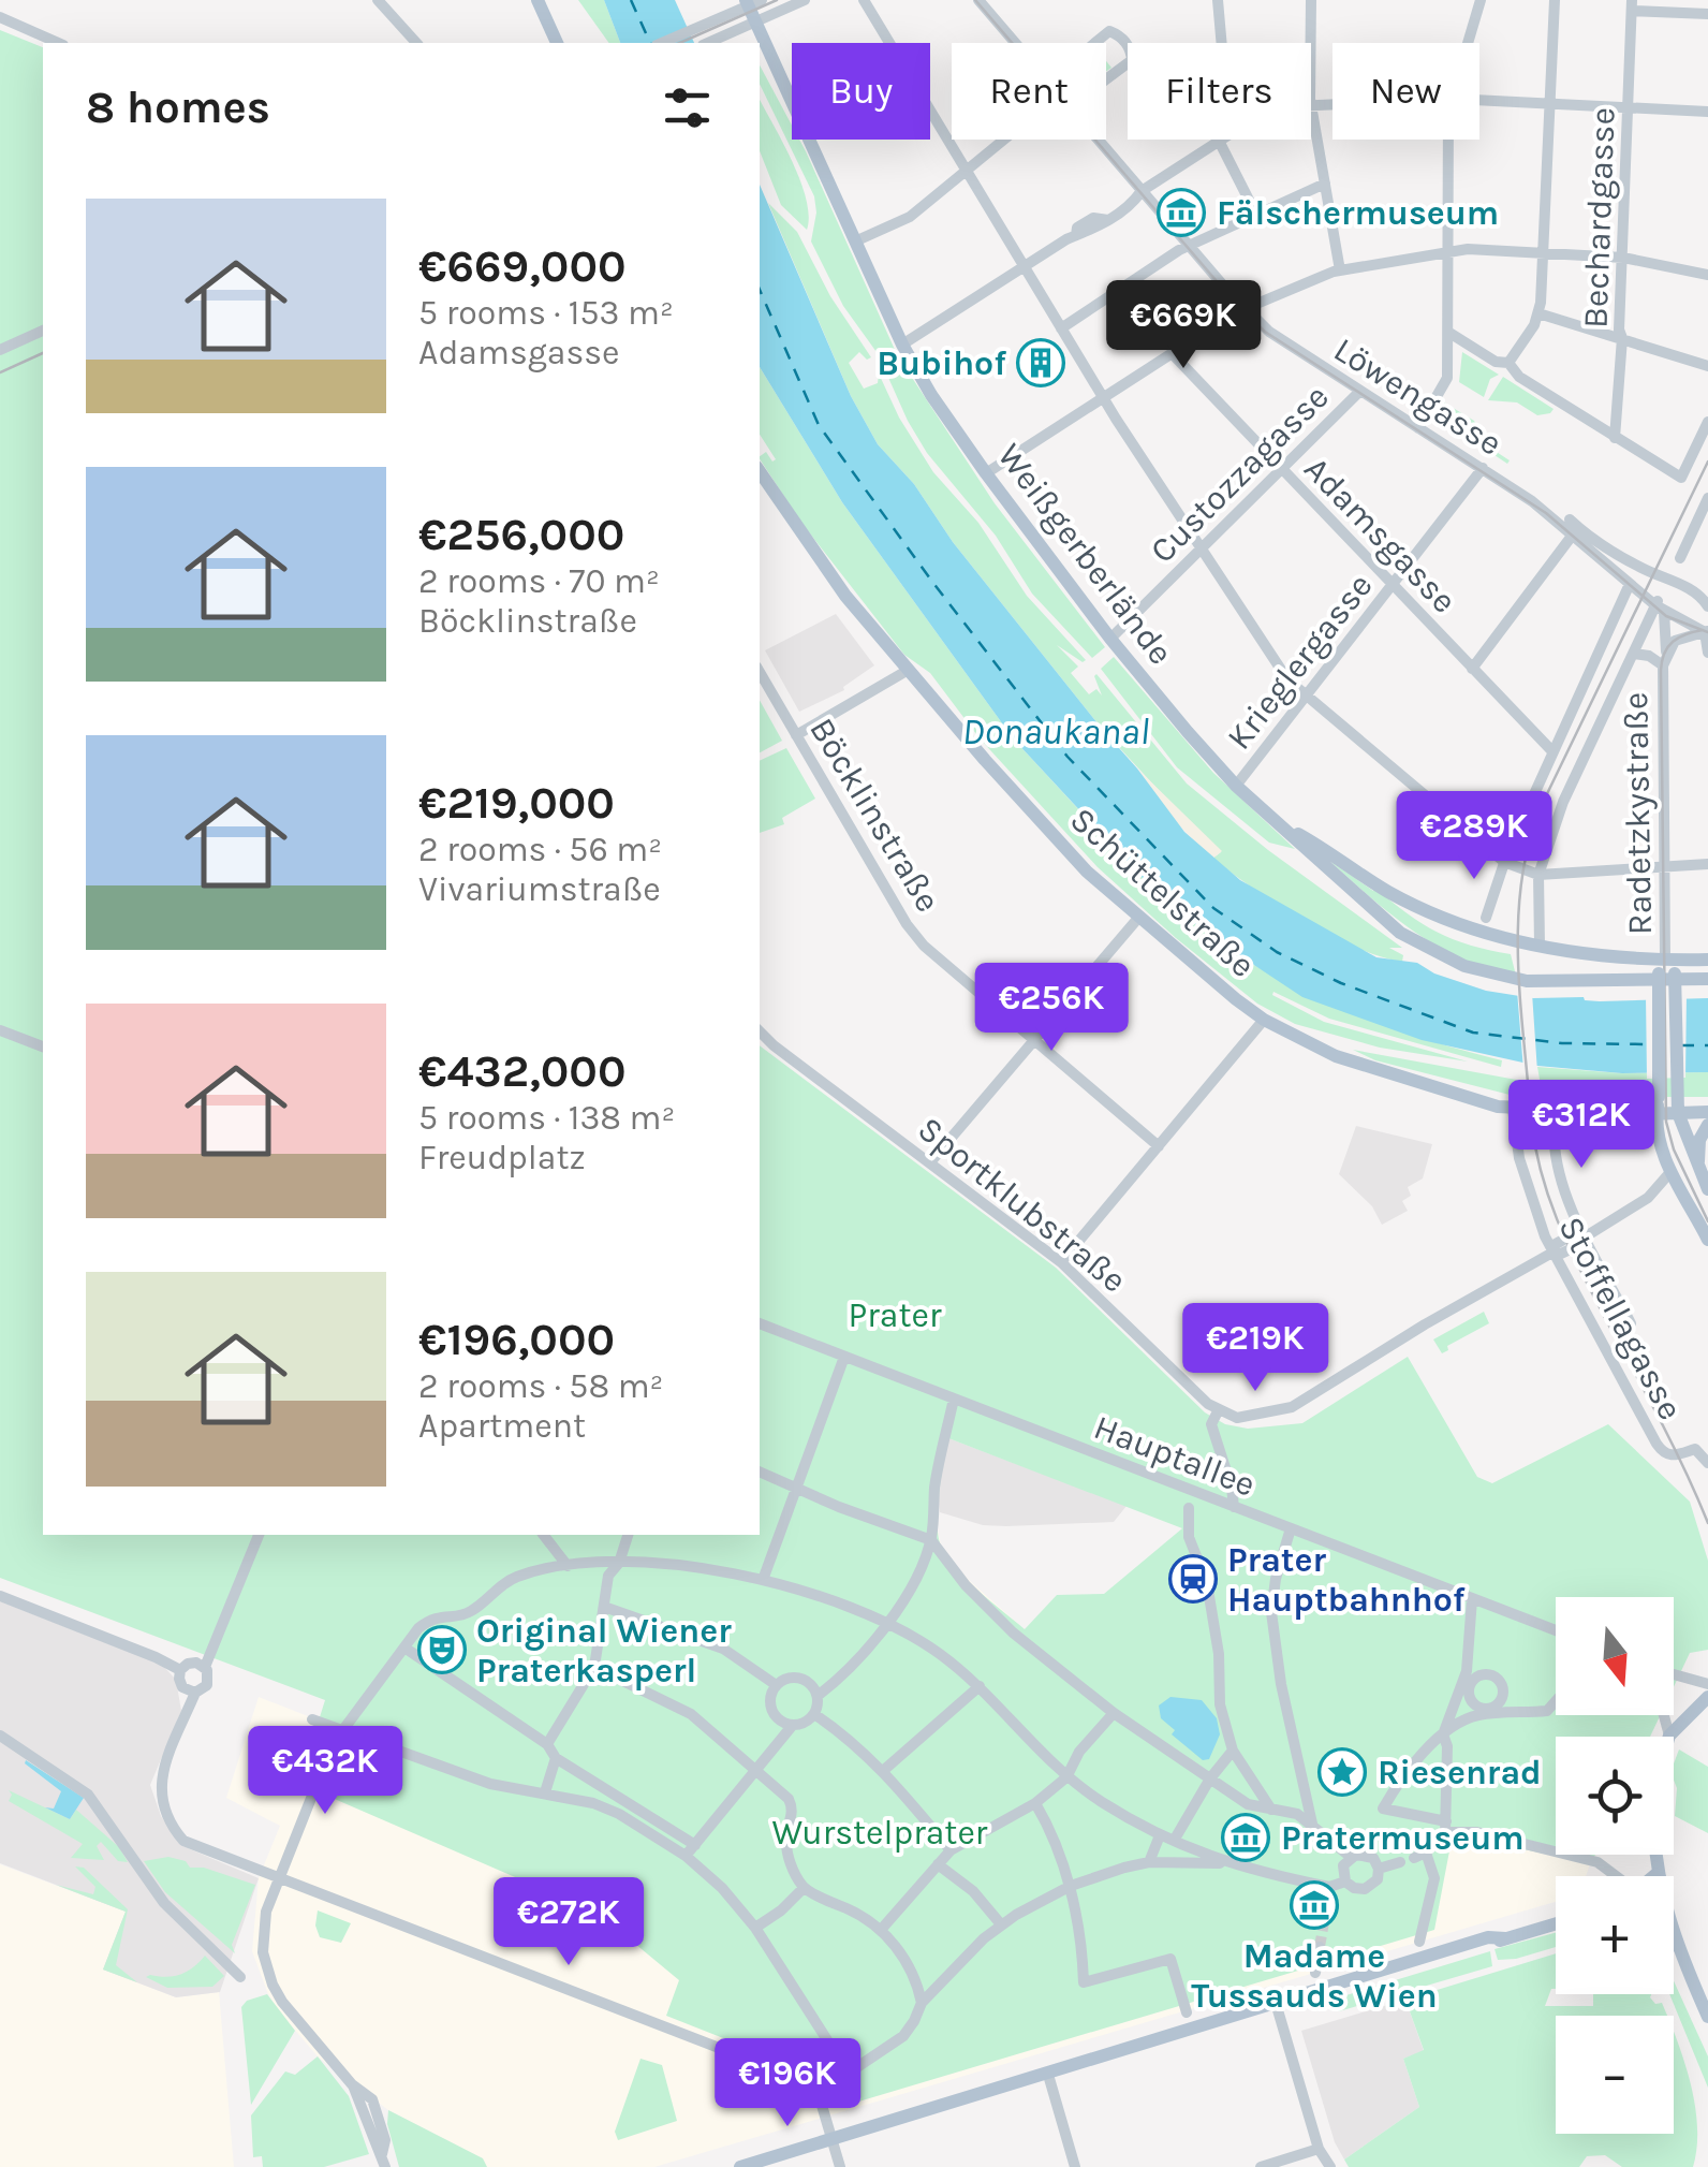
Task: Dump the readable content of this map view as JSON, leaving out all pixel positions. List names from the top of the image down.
{
  "streets": {
    "main road": ["Weißgerberlände", "Schüttelstraße"],
    "street": [
      "Bechardgasse",
      "Löwengasse",
      "Custozzagasse",
      "Adamsgasse",
      "Krieglergasse",
      "Radetzkystraße",
      "Böcklinstraße",
      "Sportklubstraße",
      "Stoffellagasse",
      "Hauptallee"
    ]
  },
  "crossings": [
    ["Löwengasse", "Custozzagasse"],
    ["Löwengasse", "Krieglergasse"],
    ["Löwengasse", "Radetzkystraße"],
    ["Custozzagasse", "Adamsgasse"],
    ["Custozzagasse", "Weißgerberlände"],
    ["Adamsgasse", "Krieglergasse"],
    ["Weißgerberlände", "Krieglergasse"],
    ["Schüttelstraße", "Stoffellagasse"]
  ],
  "water": ["Donaukanal"],
  "parks": ["Prater", "Wurstelprater"],
  "places": {
    "museum": ["Fälschermuseum", "Pratermuseum", "Madame Tussauds Wien"],
    "building": ["Bubihof"],
    "station": ["Prater Hauptbahnhof"],
    "theatre": ["Original Wiener Praterkasperl"],
    "place": ["Riesenrad"]
  },
  "north": "bottom",
  "page": {
    "chip": [
      "Buy",
      "Rent",
      "Filters",
      "New"
    ],
    "heading": "8 homes",
    "list": [
      {
        "name": "€669,000",
        "note": "5 rooms · 153 m² · Adamsgasse"
      },
      {
        "name": "€256,000",
        "note": "2 rooms · 70 m² · Böcklinstraße"
      },
      {
        "name": "€219,000",
        "note": "2 rooms · 56 m² · Vivariumstraße"
      },
      {
        "name": "€432,000",
        "note": "5 rooms · 138 m² · Freudplatz"
      },
      {
        "name": "€196,000",
        "note": "2 rooms · 58 m² · Apartment"
      }
    ],
    "price": [
      "€669K",
      "€289K",
      "€256K",
      "€312K",
      "€219K",
      "€432K",
      "€272K",
      "€196K"
    ],
    "map_buttons": ["+", "−"]
  }
}
